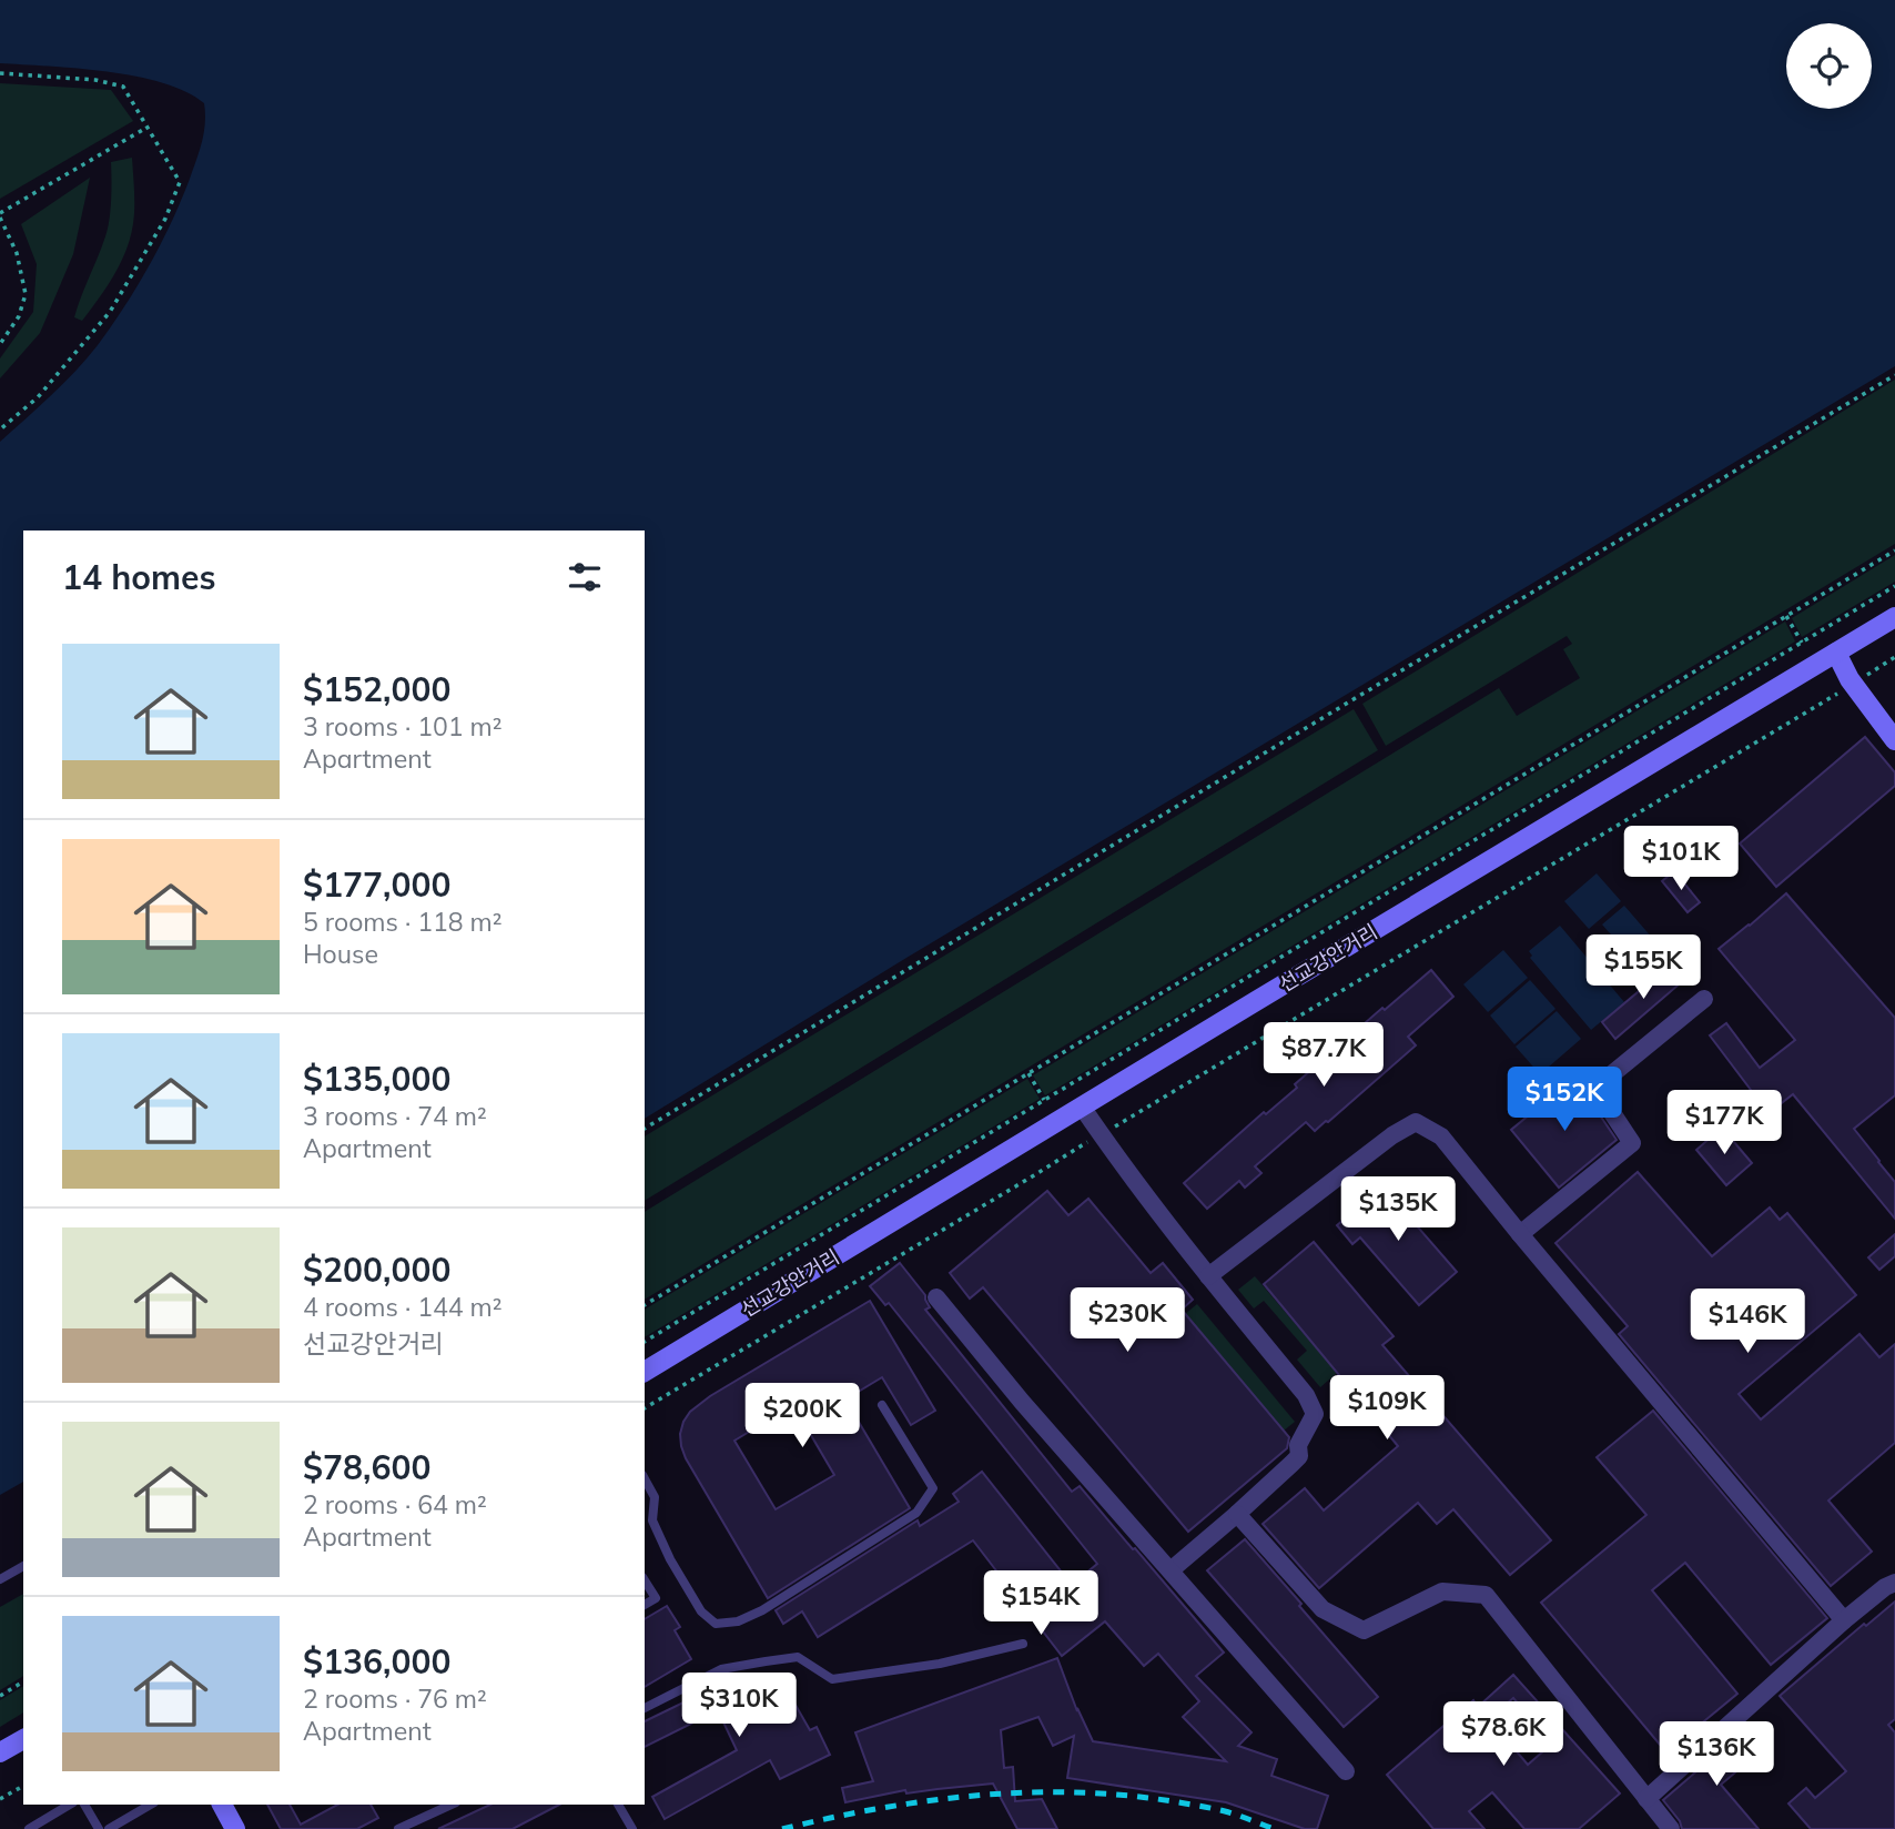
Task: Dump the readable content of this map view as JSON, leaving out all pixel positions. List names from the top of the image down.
{
  "streets": {
    "main road": ["선교강안거리"]
  },
  "page": {
    "heading": "14 homes",
    "list": [
      {
        "name": "$152,000",
        "note": "3 rooms · 101 m² · Apartment"
      },
      {
        "name": "$177,000",
        "note": "5 rooms · 118 m² · House"
      },
      {
        "name": "$135,000",
        "note": "3 rooms · 74 m² · Apartment"
      },
      {
        "name": "$200,000",
        "note": "4 rooms · 144 m² · 선교강안거리"
      },
      {
        "name": "$78,600",
        "note": "2 rooms · 64 m² · Apartment"
      },
      {
        "name": "$136,000",
        "note": "2 rooms · 76 m² · Apartment"
      }
    ],
    "price": [
      "$101K",
      "$155K",
      "$87.7K",
      "$152K",
      "$177K",
      "$135K",
      "$230K",
      "$146K",
      "$109K",
      "$200K",
      "$154K",
      "$310K",
      "$78.6K",
      "$136K"
    ]
  }
}
